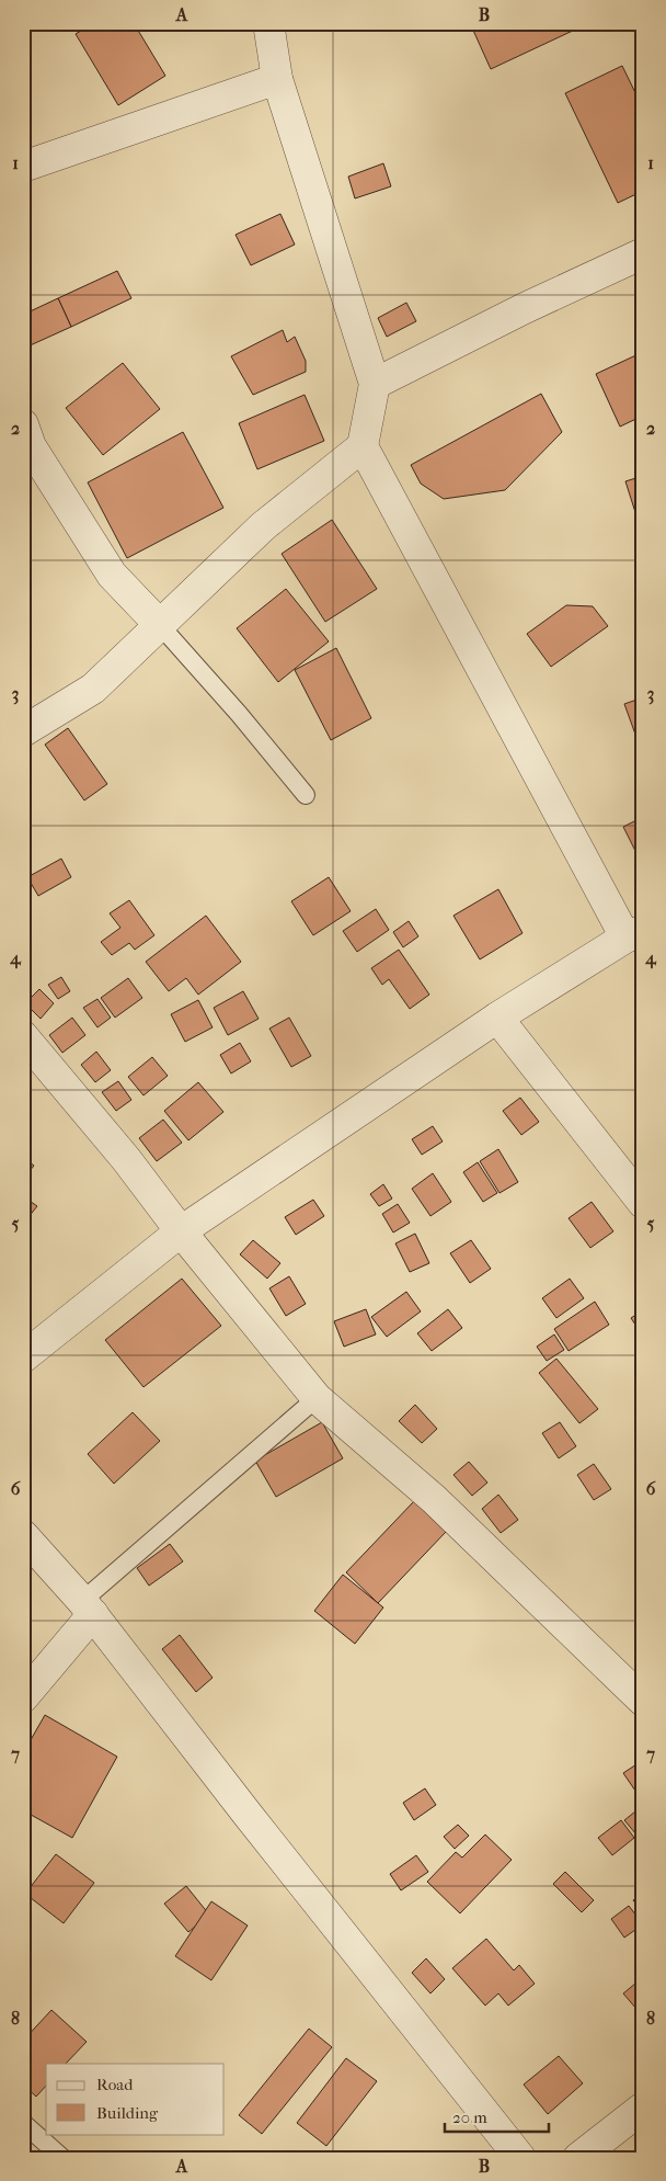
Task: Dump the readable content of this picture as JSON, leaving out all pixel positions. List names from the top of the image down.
{
  "legend": ["Road", "Building"],
  "scale_bar": "20 m",
  "grid": {
    "columns": ["A", "B"],
    "rows": [
      "1",
      "2",
      "3",
      "4",
      "5",
      "6",
      "7",
      "8"
    ]
  }
}
